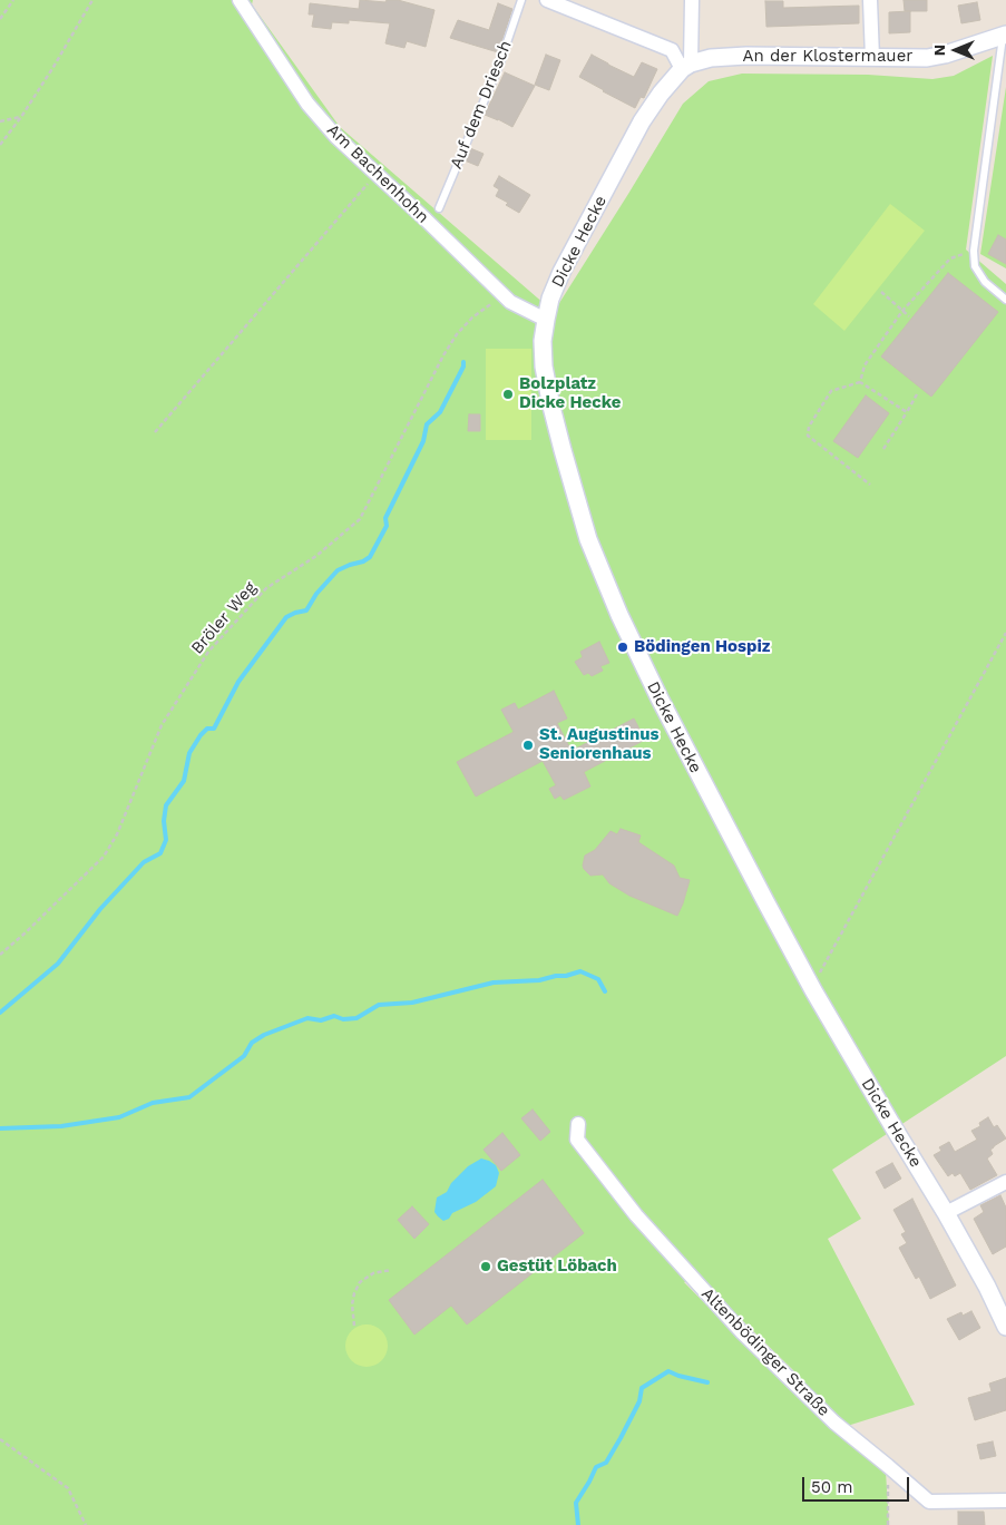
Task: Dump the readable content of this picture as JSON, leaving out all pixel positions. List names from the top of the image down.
{
  "streets": {
    "street": [
      "An der Klostermauer",
      "Am Bachenhohn",
      "Dicke Hecke",
      "Altenbödinger Straße"
    ],
    "lane": ["Auf dem Driesch"],
    "path": ["Bröler Weg"]
  },
  "crossings": [
    ["An der Klostermauer", "Dicke Hecke"],
    ["Am Bachenhohn", "Dicke Hecke"],
    ["Am Bachenhohn", "Bröler Weg"]
  ],
  "places": [
    "Bolzplatz Dicke Hecke",
    "Bödingen Hospiz",
    "St. Augustinus Seniorenhaus",
    "Gestüt Löbach"
  ],
  "scale_bar": "50 m",
  "north": "left"
}
